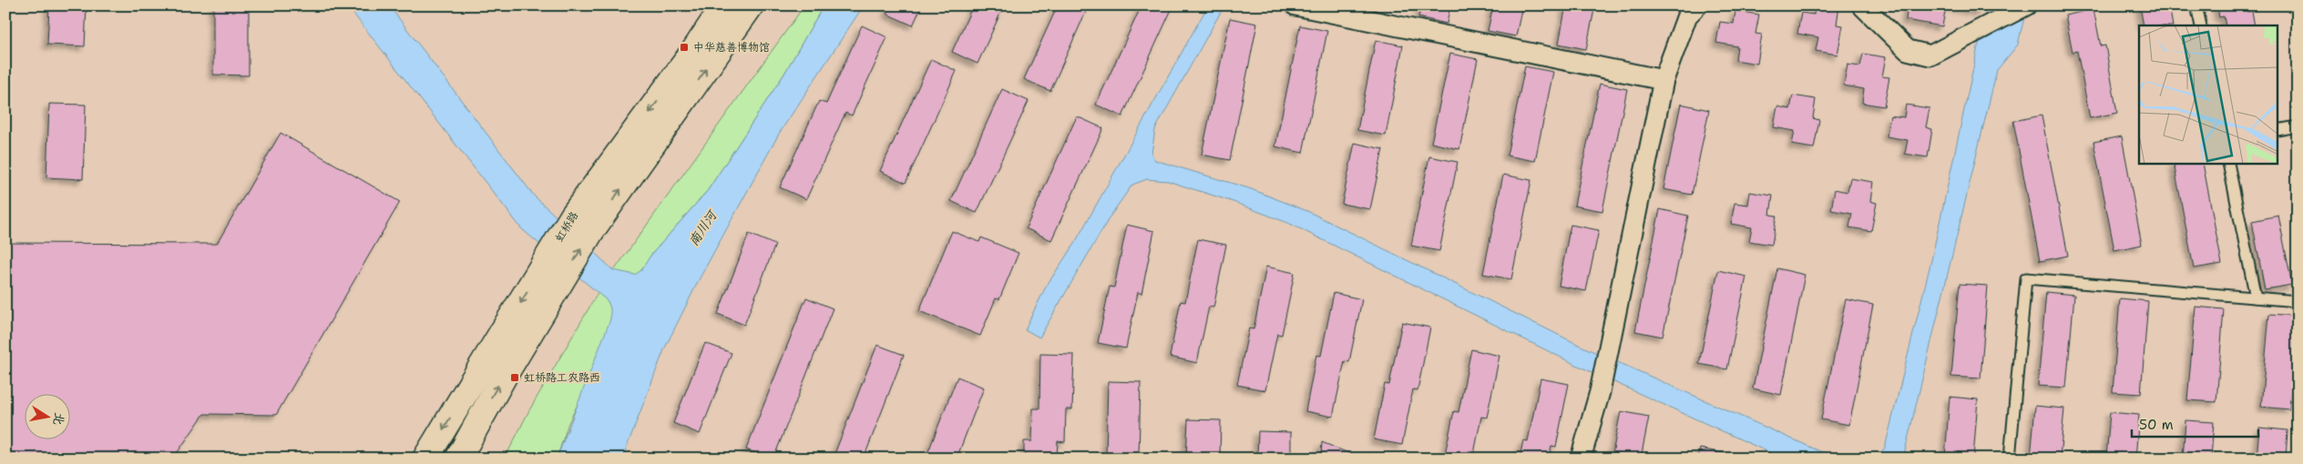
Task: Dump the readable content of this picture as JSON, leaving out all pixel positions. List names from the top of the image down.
{
  "streets": {
    "main road": ["虹桥路"]
  },
  "water": ["南川河"],
  "places": {
    "transit": ["中华慈善博物馆", "虹桥路工农路西"]
  },
  "scale_bar": "50 m",
  "north": "right"
}
